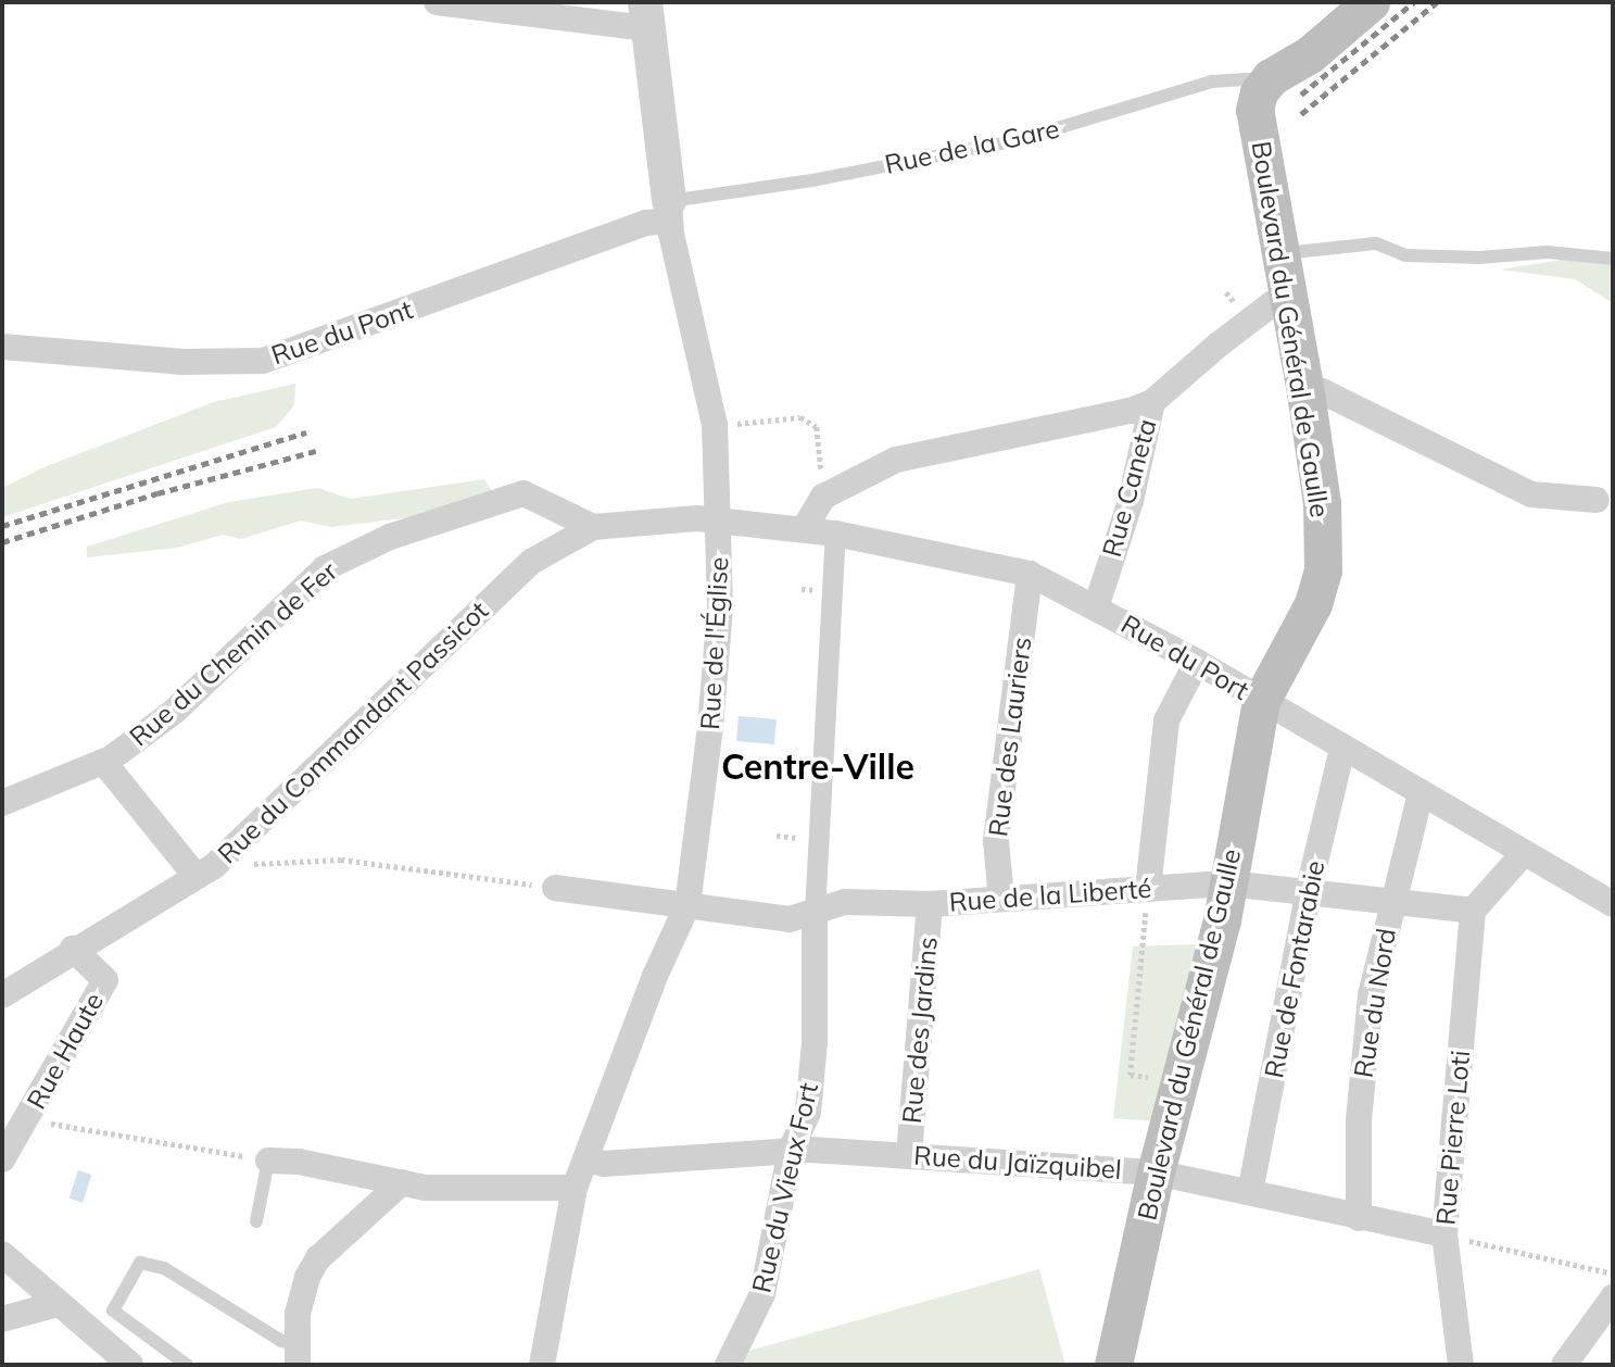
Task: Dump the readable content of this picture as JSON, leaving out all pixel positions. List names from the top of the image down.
{
  "streets": {
    "main road": ["Boulevard du Général de Gaulle"],
    "street": [
      "Rue du Pont",
      "Rue Caneta",
      "Rue de l'Église",
      "Rue du Chemin de Fer",
      "Rue du Port",
      "Rue du Commandant Passicot",
      "Rue des Lauriers",
      "Rue de la Liberté",
      "Rue de Fontarabie",
      "Rue du Nord",
      "Rue des Jardins",
      "Rue Haute",
      "Rue Pierre Loti",
      "Rue du Jaïzquibel",
      "Rue du Vieux Fort"
    ],
    "lane": ["Rue de la Gare"]
  },
  "crossings": [
    ["Rue de la Gare", "Boulevard du Général de Gaulle"],
    ["Rue de la Gare", "Rue du Pont"],
    ["Rue de la Gare", "Rue de l'Église"],
    ["Boulevard du Général de Gaulle", "Rue Caneta"],
    ["Boulevard du Général de Gaulle", "Rue du Port"],
    ["Boulevard du Général de Gaulle", "Rue de la Liberté"],
    ["Boulevard du Général de Gaulle", "Rue du Jaïzquibel"],
    ["Rue du Pont", "Rue de l'Église"],
    ["Rue Caneta", "Rue du Port"],
    ["Rue de l'Église", "Rue du Port"],
    ["Rue de l'Église", "Rue du Commandant Passicot"],
    ["Rue de l'Église", "Rue de la Liberté"],
    ["Rue de l'Église", "Rue du Jaïzquibel"],
    ["Rue du Chemin de Fer", "Rue du Commandant Passicot"],
    ["Rue du Port", "Rue du Commandant Passicot"],
    ["Rue du Port", "Rue des Lauriers"],
    ["Rue du Port", "Rue de Fontarabie"],
    ["Rue du Port", "Rue du Nord"],
    ["Rue du Commandant Passicot", "Rue Haute"],
    ["Rue des Lauriers", "Rue de la Liberté"],
    ["Rue de la Liberté", "Rue de Fontarabie"],
    ["Rue de la Liberté", "Rue du Nord"],
    ["Rue de la Liberté", "Rue des Jardins"],
    ["Rue de la Liberté", "Rue Pierre Loti"],
    ["Rue de la Liberté", "Rue du Vieux Fort"],
    ["Rue de Fontarabie", "Rue du Jaïzquibel"],
    ["Rue du Nord", "Rue du Jaïzquibel"],
    ["Rue des Jardins", "Rue du Jaïzquibel"],
    ["Rue Pierre Loti", "Rue du Jaïzquibel"],
    ["Rue du Jaïzquibel", "Rue du Vieux Fort"]
  ],
  "districts": ["Centre-Ville"]
}
